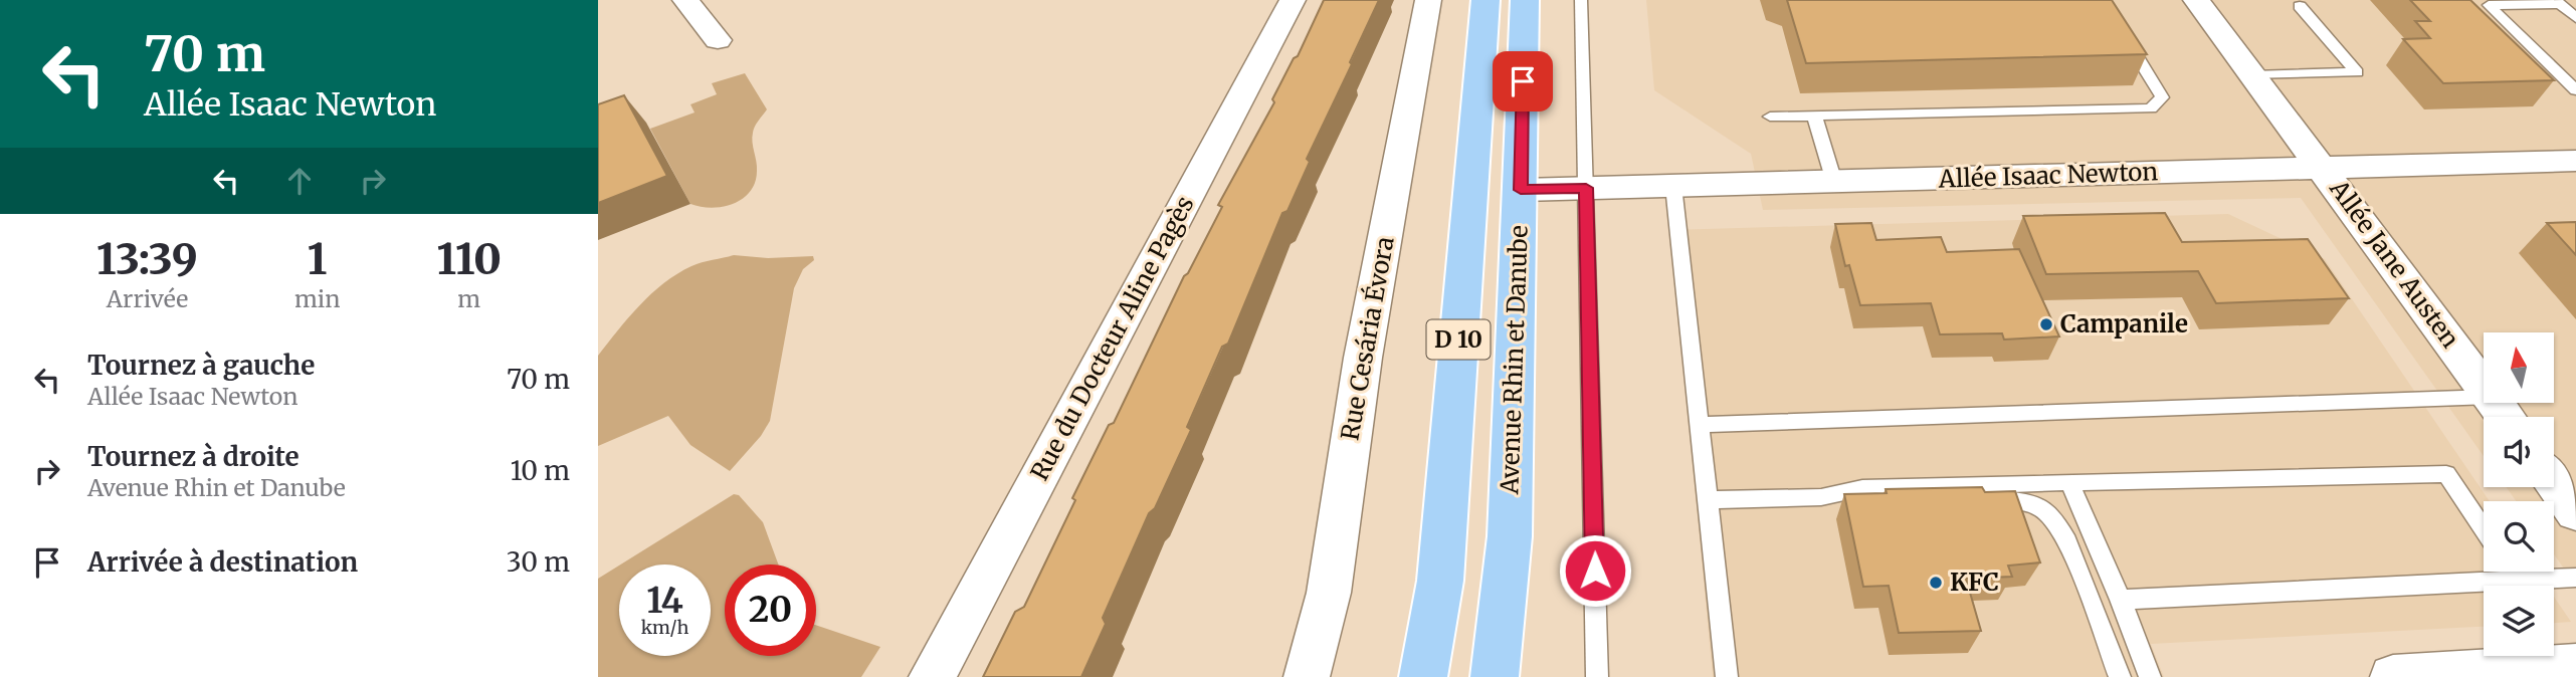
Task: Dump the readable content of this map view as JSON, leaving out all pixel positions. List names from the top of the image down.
{
  "streets": {
    "main road": ["D 10", "Avenue Rhin et Danube"],
    "street": [
      "Allée Isaac Newton",
      "Allée Jane Austen",
      "Rue du Docteur Aline Pagès",
      "Rue Cesária Évora"
    ]
  },
  "crossings": [
    ["Allée Isaac Newton", "Allée Jane Austen"],
    ["Allée Isaac Newton", "Avenue Rhin et Danube"]
  ],
  "places": ["Campanile", "KFC"],
  "north": "top",
  "page": {
    "turn": ["70 m", "Allée Isaac Newton"],
    "eta": [
      "13:39",
      "Arrivée",
      "1",
      "min",
      "110",
      "m"
    ],
    "list": [
      {
        "name": "Tournez à gauche",
        "note": "Allée Isaac Newton",
        "value": "70 m"
      },
      {
        "name": "Tournez à droite",
        "note": "Avenue Rhin et Danube",
        "value": "10 m"
      },
      {
        "name": "Arrivée à destination",
        "value": "30 m"
      }
    ],
    "speed": "14 km/h",
    "limit": "20"
  }
}
